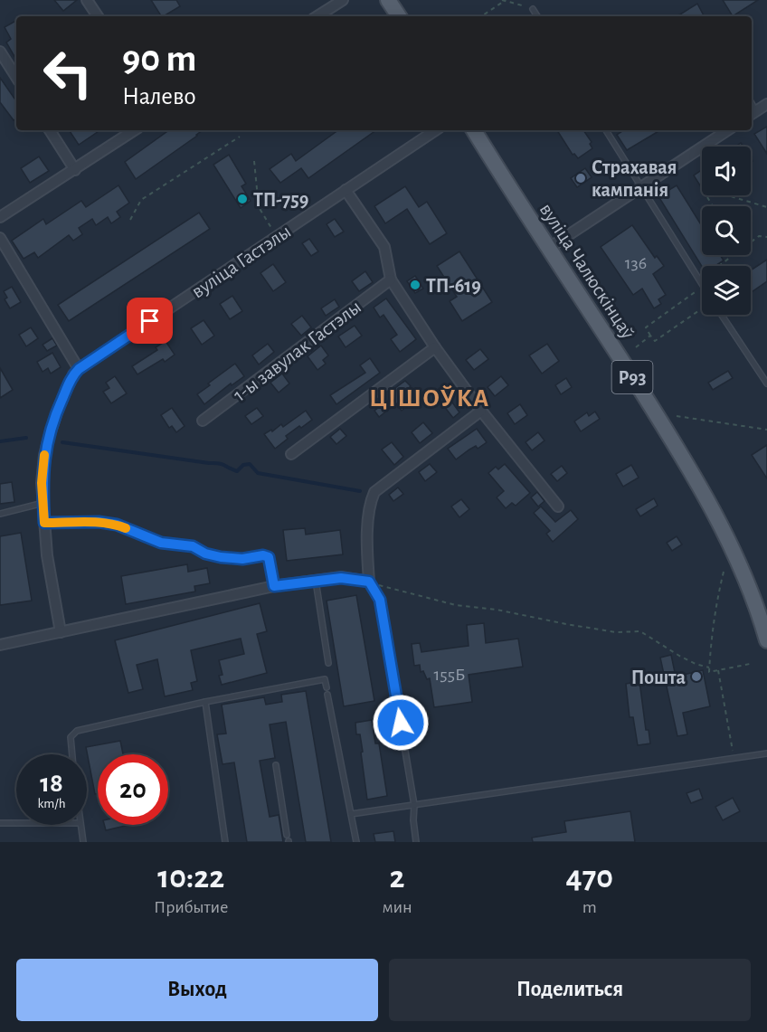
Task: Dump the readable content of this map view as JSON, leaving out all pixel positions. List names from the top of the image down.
{
  "streets": {
    "main road": ["вуліца Чалюскінцаў", "Р93"],
    "street": ["вуліца Гастэлы", "1-ы завулак Гастэлы"]
  },
  "districts": ["ЦІШОЎКА"],
  "places": [
    "Страхавая кампанія",
    "ТП-759",
    "ТП-619",
    "Пошта"
  ],
  "house_numbers": ["136", "155Б"],
  "page": {
    "turn": ["90 m", "Налево"],
    "speed": "18 km/h",
    "limit": "20",
    "eta": [
      "10:22",
      "Прибытие",
      "2",
      "мин",
      "470",
      "m"
    ],
    "buttons": ["Выход", "Поделиться"]
  }
}
